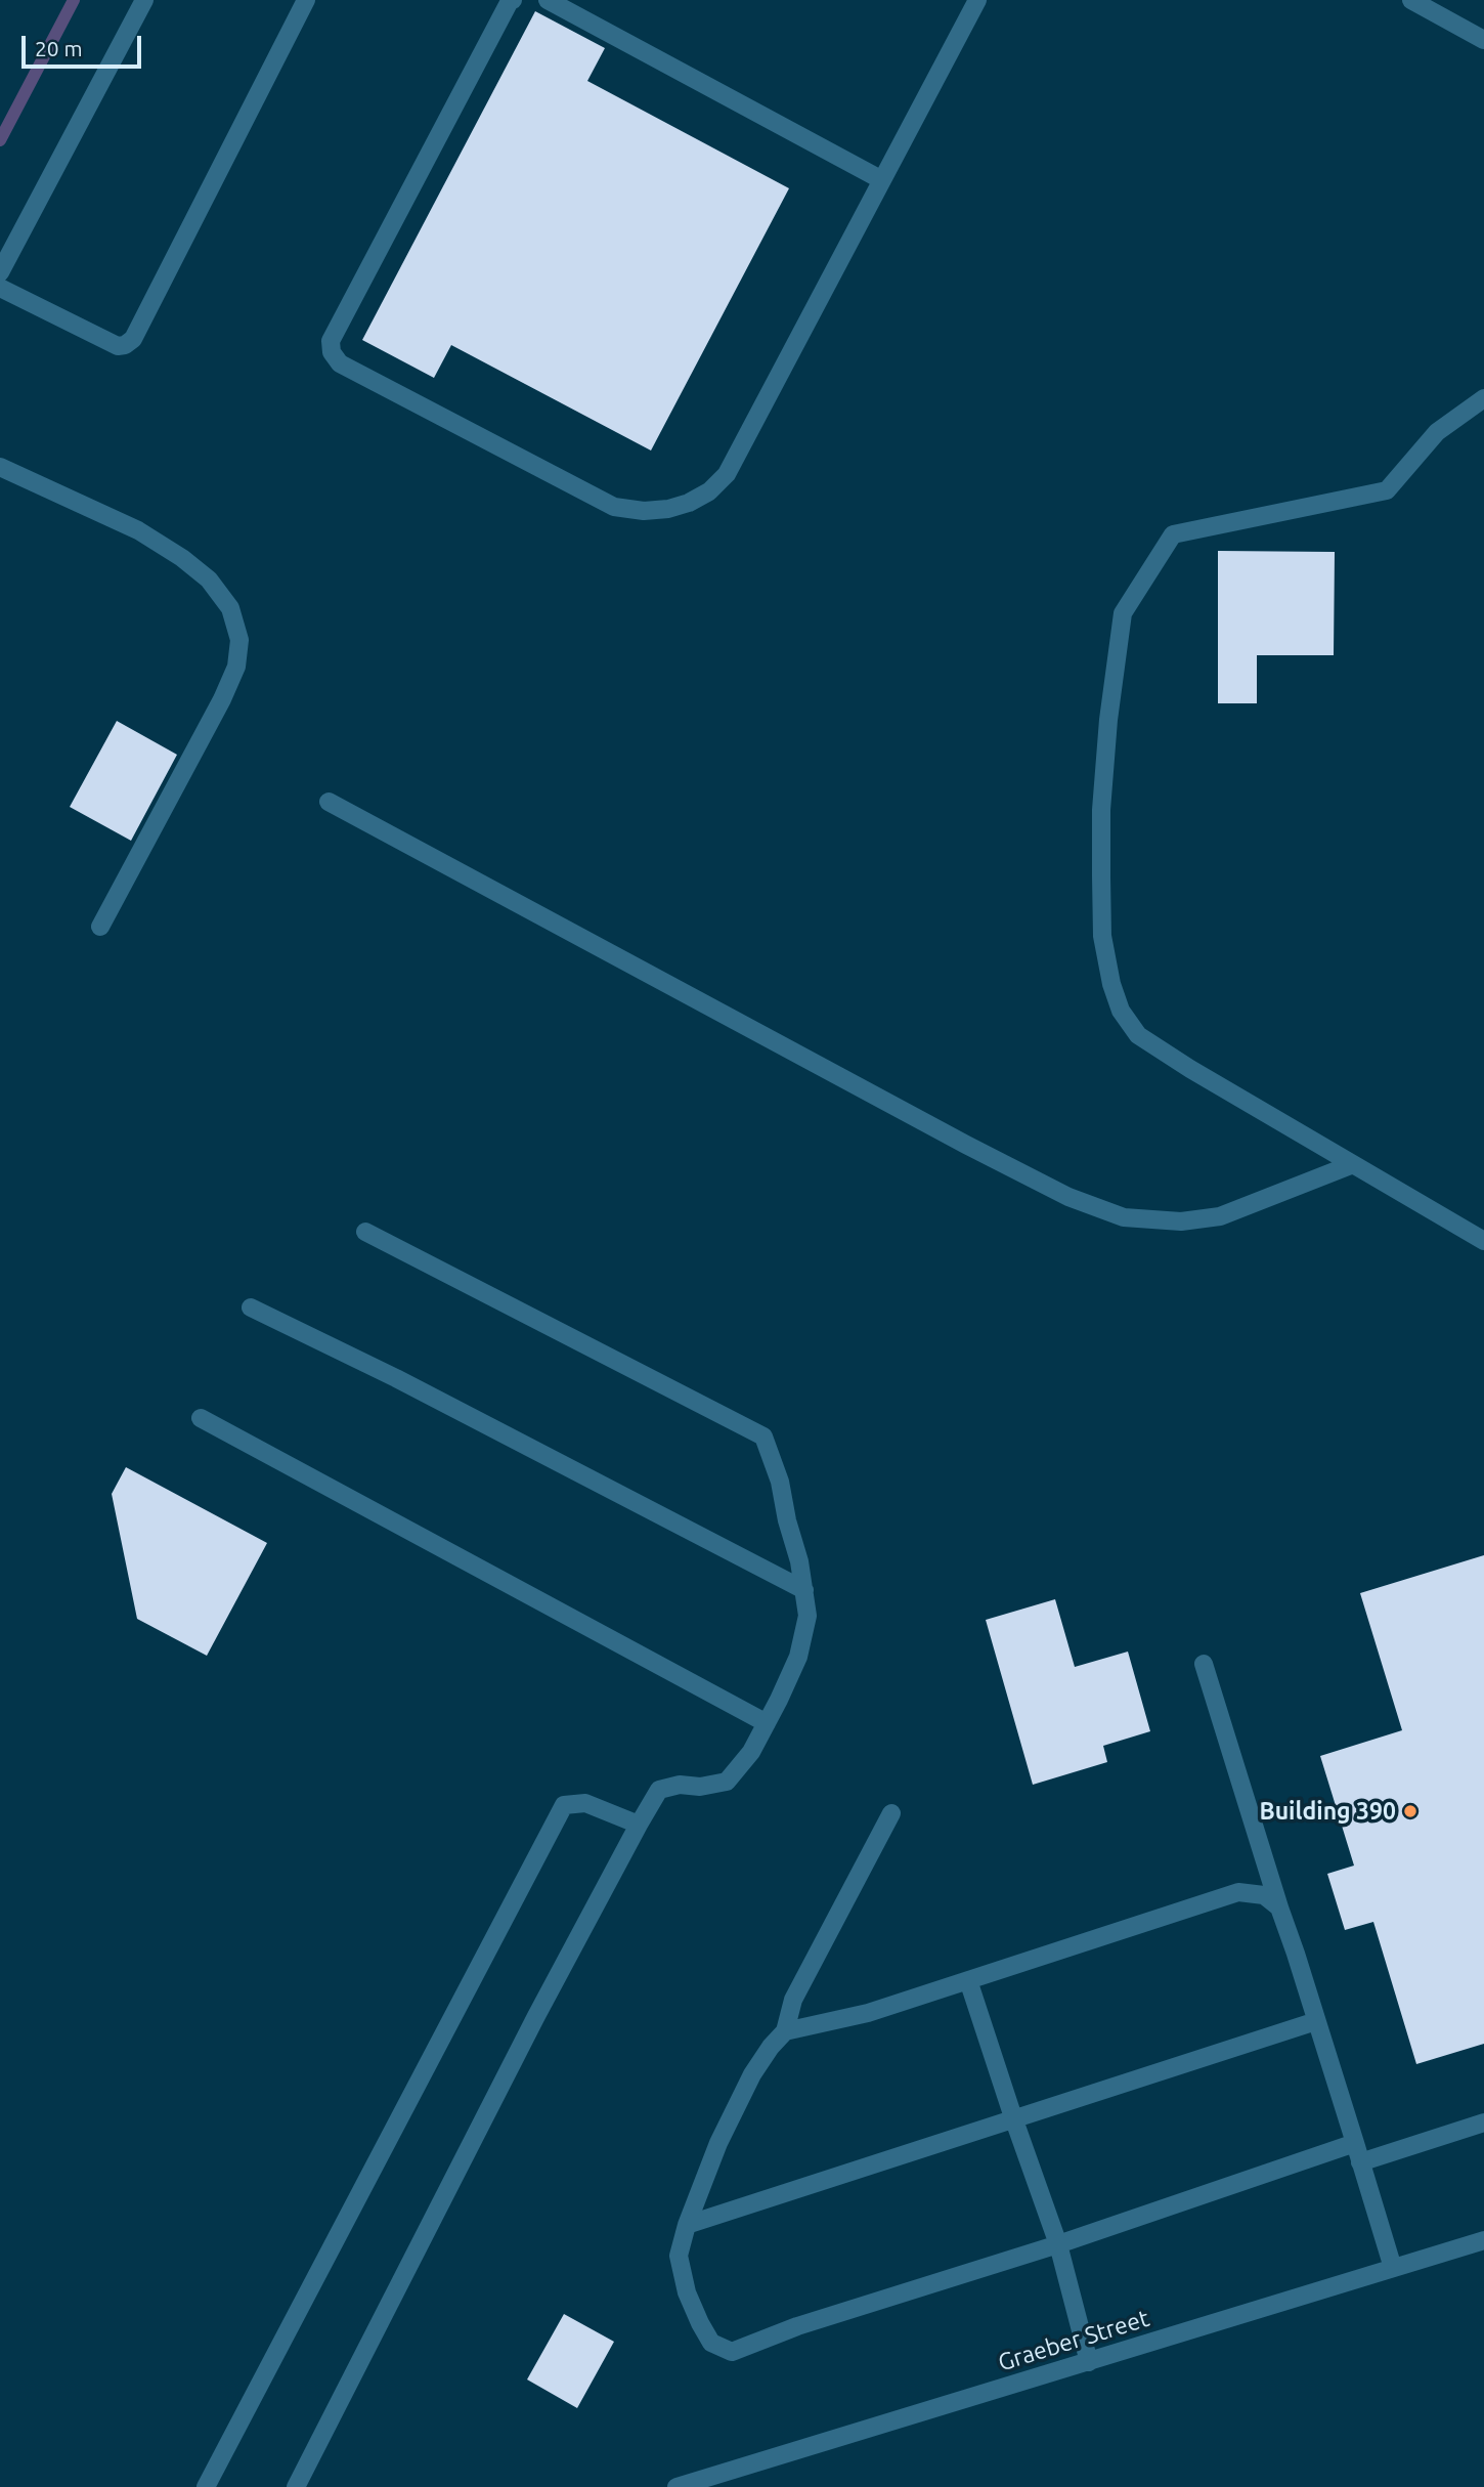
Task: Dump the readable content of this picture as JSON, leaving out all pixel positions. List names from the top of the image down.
{
  "streets": {
    "street": ["Graeber Street"]
  },
  "places": ["Building 390"],
  "scale_bar": "20 m"
}
